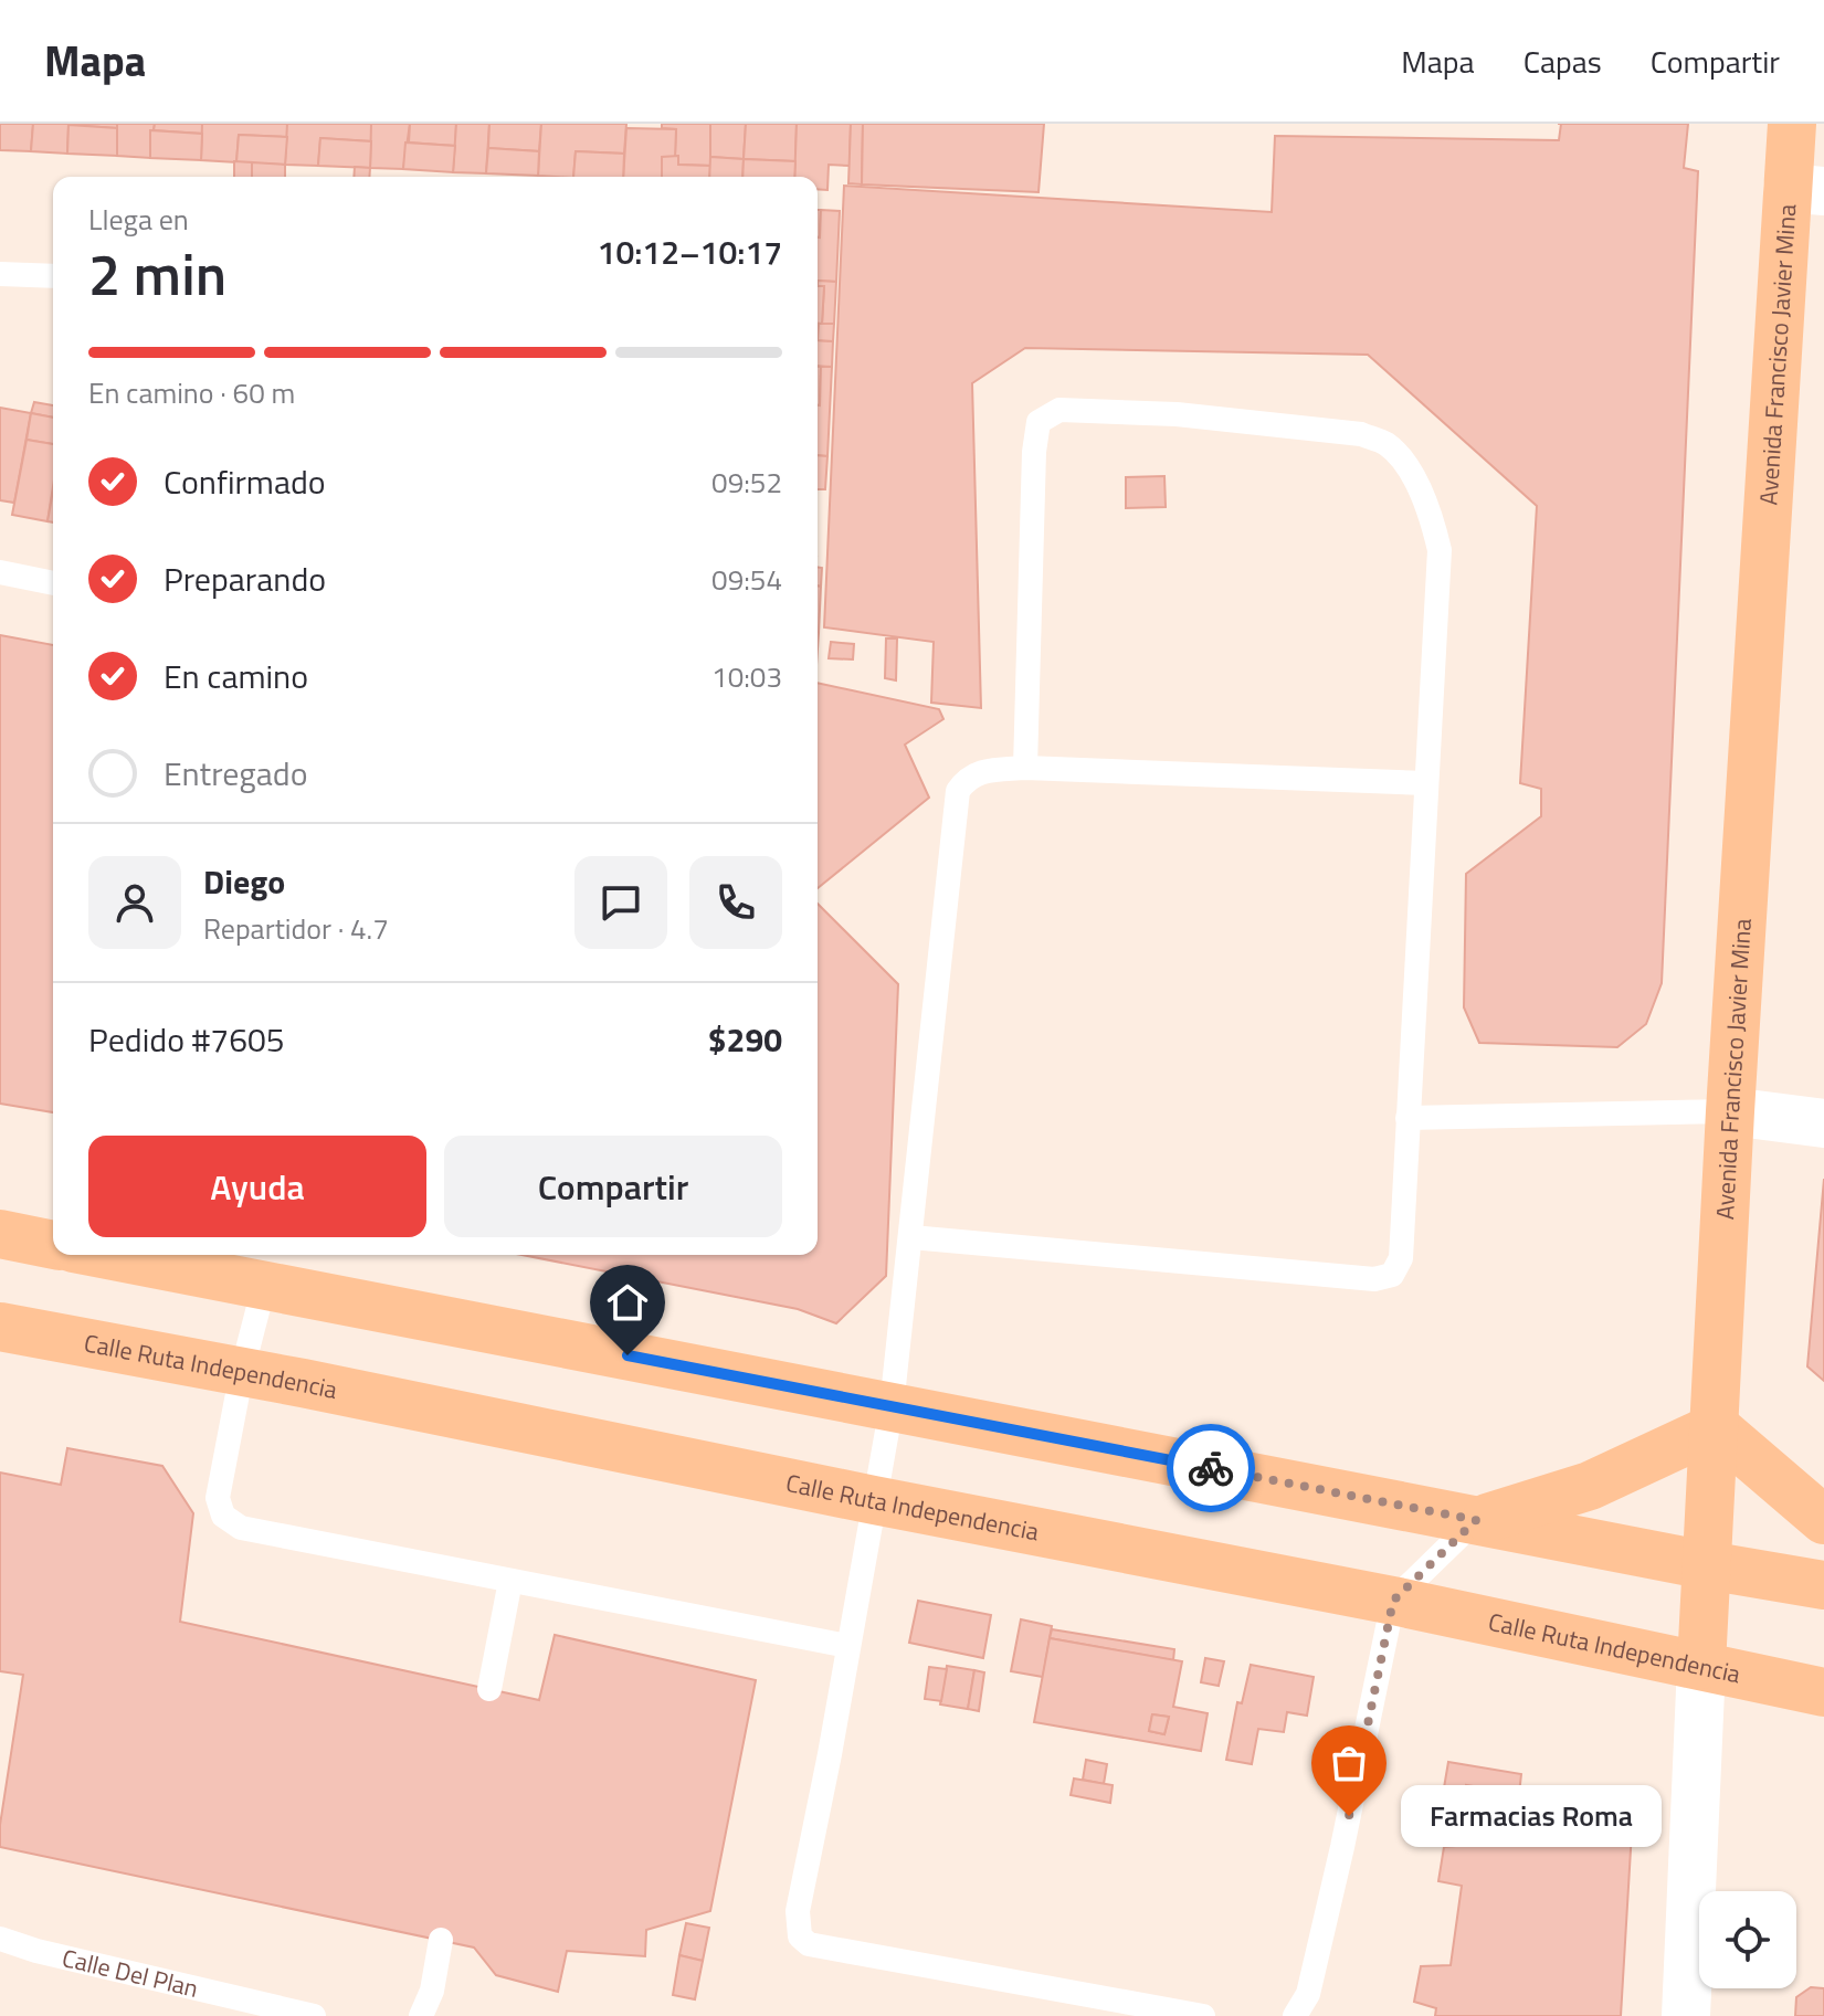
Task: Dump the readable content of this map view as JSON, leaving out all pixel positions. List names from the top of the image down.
{
  "streets": {
    "main road": ["Avenida Francisco Javier Mina", "Calle Ruta Independencia"],
    "lane": ["Calle Del Plan"]
  },
  "crossings": [
    ["Avenida Francisco Javier Mina", "Calle Ruta Independencia"]
  ],
  "places": ["Farmacias Roma"],
  "page": {
    "header": "Mapa",
    "nav": ["Mapa", "Capas", "Compartir"],
    "heading": ["2 min", "Llega en", "10:12–10:17"],
    "panel": [
      "Diego",
      "Repartidor · 4.7",
      "Pedido #7605",
      "$290"
    ],
    "bar": "En camino · 60 m",
    "list": [
      ["Confirmado", "09:52"],
      ["Preparando", "09:54"],
      ["En camino", "10:03"],
      "Entregado"
    ],
    "buttons": ["Ayuda", "Compartir"],
    "bubble": "Farmacias Roma"
  }
}
